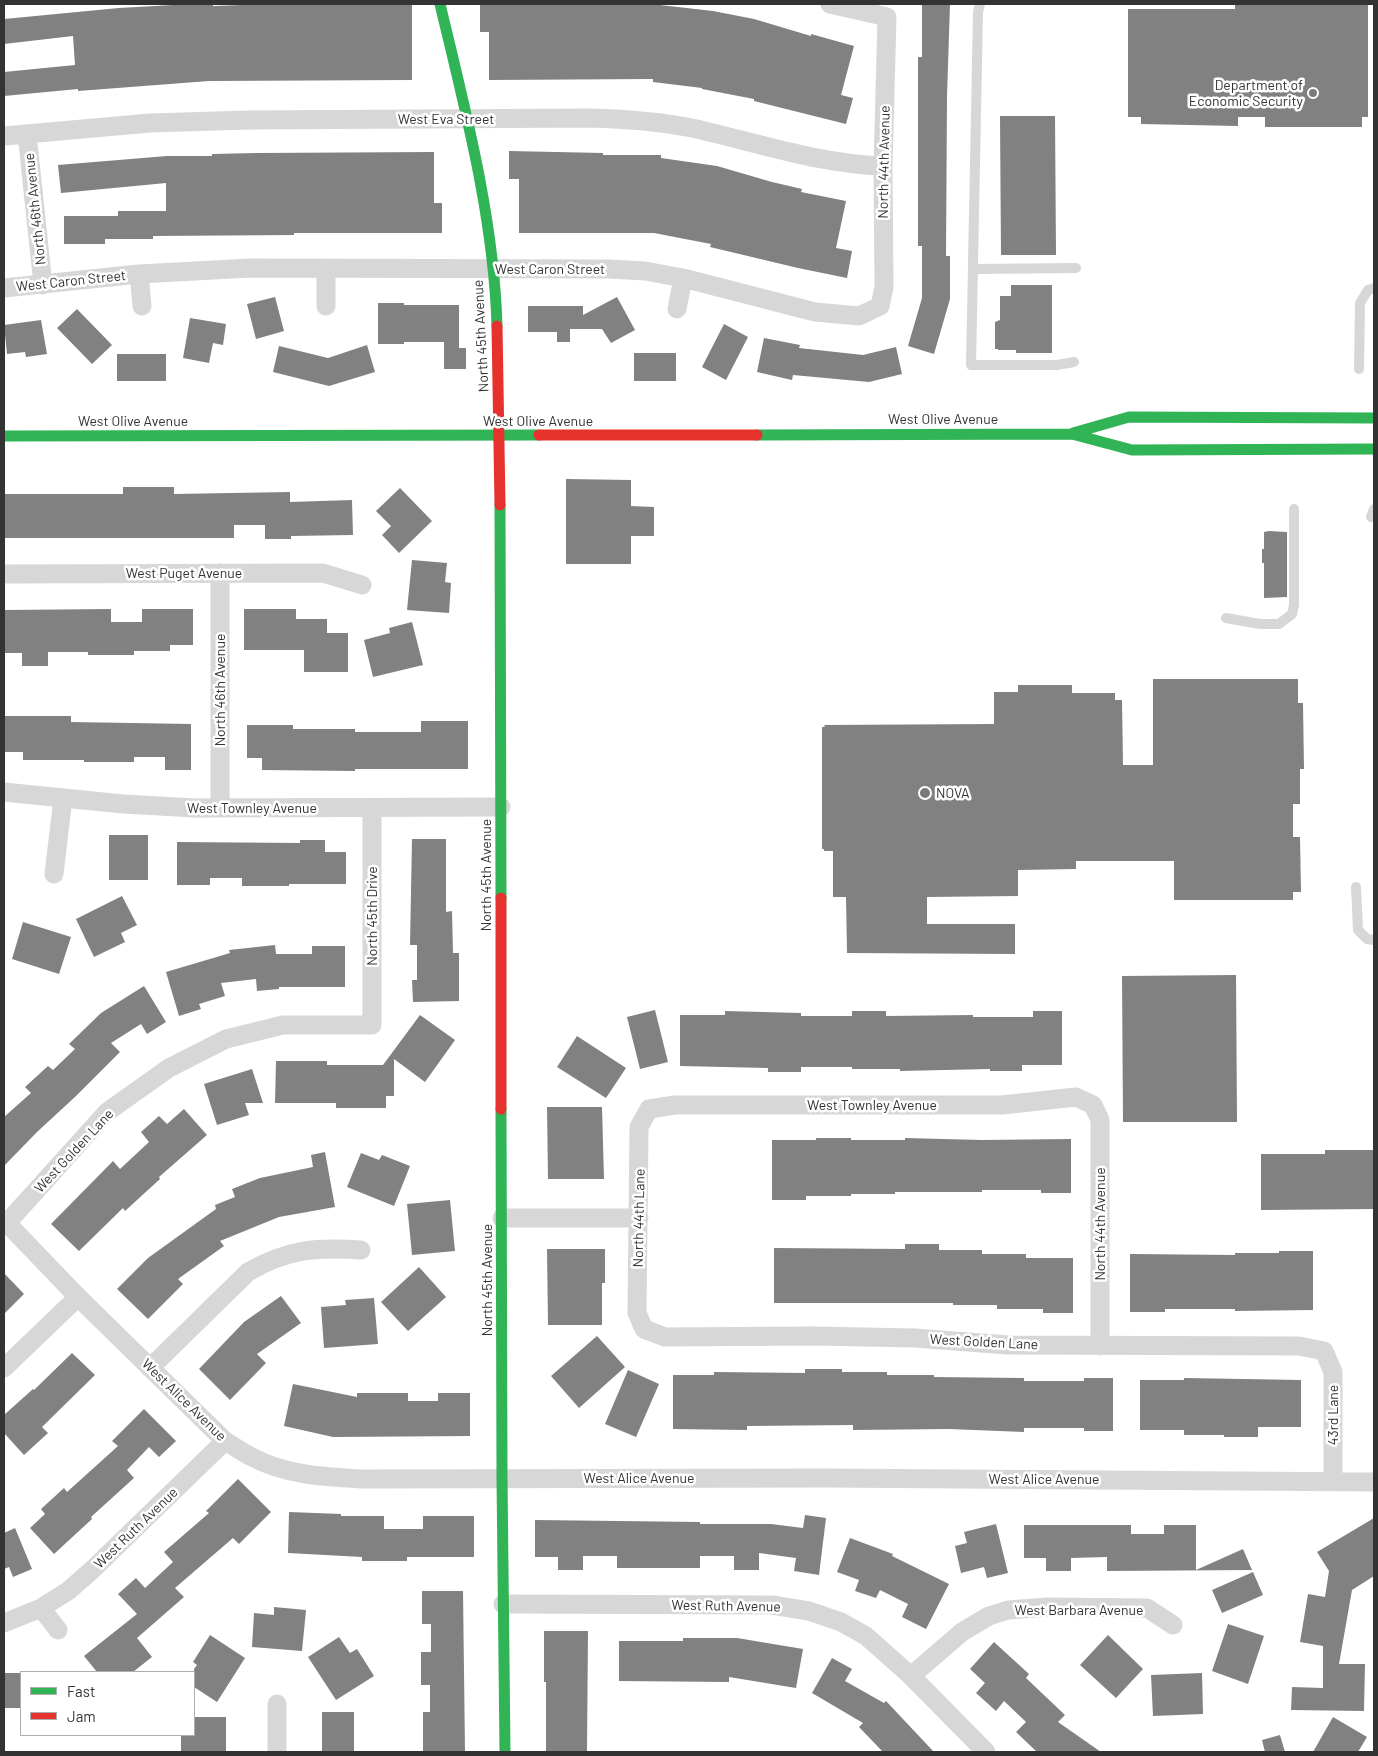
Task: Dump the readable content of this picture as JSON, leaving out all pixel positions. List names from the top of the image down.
{
  "streets": {
    "street": [
      "West Eva Street",
      "North 44th Avenue",
      "North 46th Avenue",
      "West Caron Street",
      "North 45th Avenue",
      "West Olive Avenue",
      "West Puget Avenue",
      "West Townley Avenue",
      "North 45th Drive",
      "West Golden Lane",
      "North 44th Lane",
      "West Alice Avenue",
      "43rd Lane",
      "West Ruth Avenue",
      "West Barbara Avenue"
    ]
  },
  "crossings": [
    ["West Eva Street", "North 44th Avenue"],
    ["West Eva Street", "North 46th Avenue"],
    ["West Eva Street", "North 45th Avenue"],
    ["North 44th Avenue", "West Caron Street"],
    ["North 44th Avenue", "West Townley Avenue"],
    ["North 44th Avenue", "West Golden Lane"],
    ["North 46th Avenue", "West Caron Street"],
    ["North 46th Avenue", "West Puget Avenue"],
    ["North 46th Avenue", "West Townley Avenue"],
    ["West Caron Street", "North 45th Avenue"],
    ["North 45th Avenue", "West Olive Avenue"],
    ["North 45th Avenue", "West Townley Avenue"],
    ["North 45th Avenue", "West Alice Avenue"],
    ["North 45th Avenue", "West Ruth Avenue"],
    ["West Townley Avenue", "North 45th Drive"],
    ["West Townley Avenue", "North 44th Lane"],
    ["North 45th Drive", "West Golden Lane"],
    ["West Golden Lane", "North 44th Lane"],
    ["West Golden Lane", "West Alice Avenue"],
    ["West Golden Lane", "43rd Lane"],
    ["West Alice Avenue", "43rd Lane"],
    ["West Alice Avenue", "West Ruth Avenue"],
    ["West Ruth Avenue", "West Barbara Avenue"]
  ],
  "places": ["Department of Economic Security", "NOVA"],
  "legend": ["Fast", "Jam"]
}
